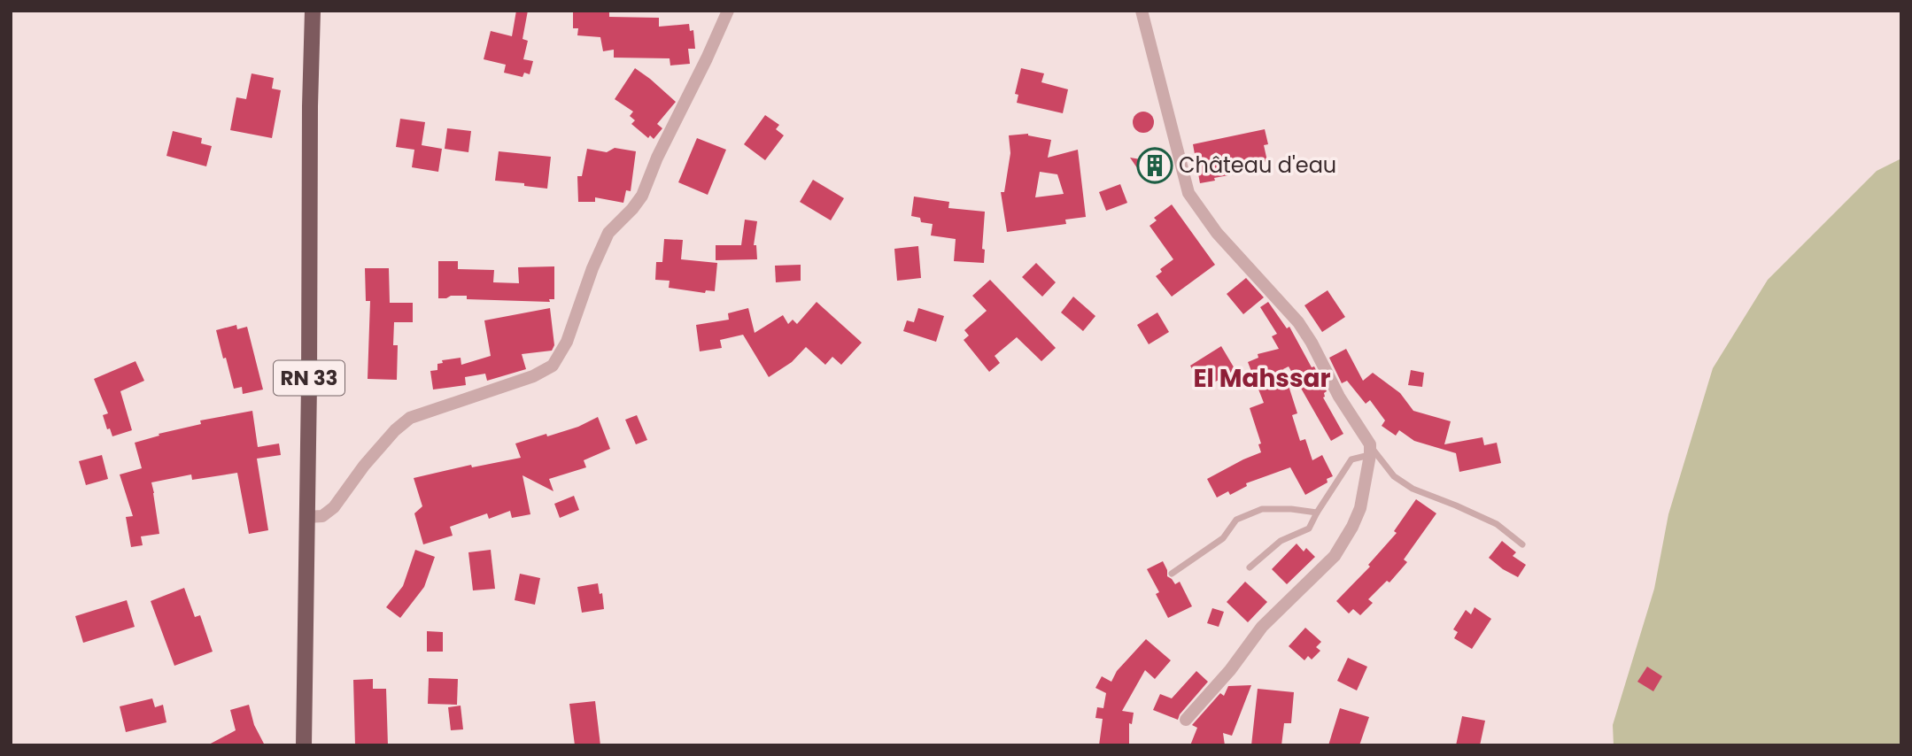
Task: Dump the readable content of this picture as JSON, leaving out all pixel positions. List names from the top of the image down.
{
  "streets": {
    "main road": ["RN 33"]
  },
  "districts": ["El Mahssar"],
  "places": {
    "building": ["Château d'eau"]
  }
}
